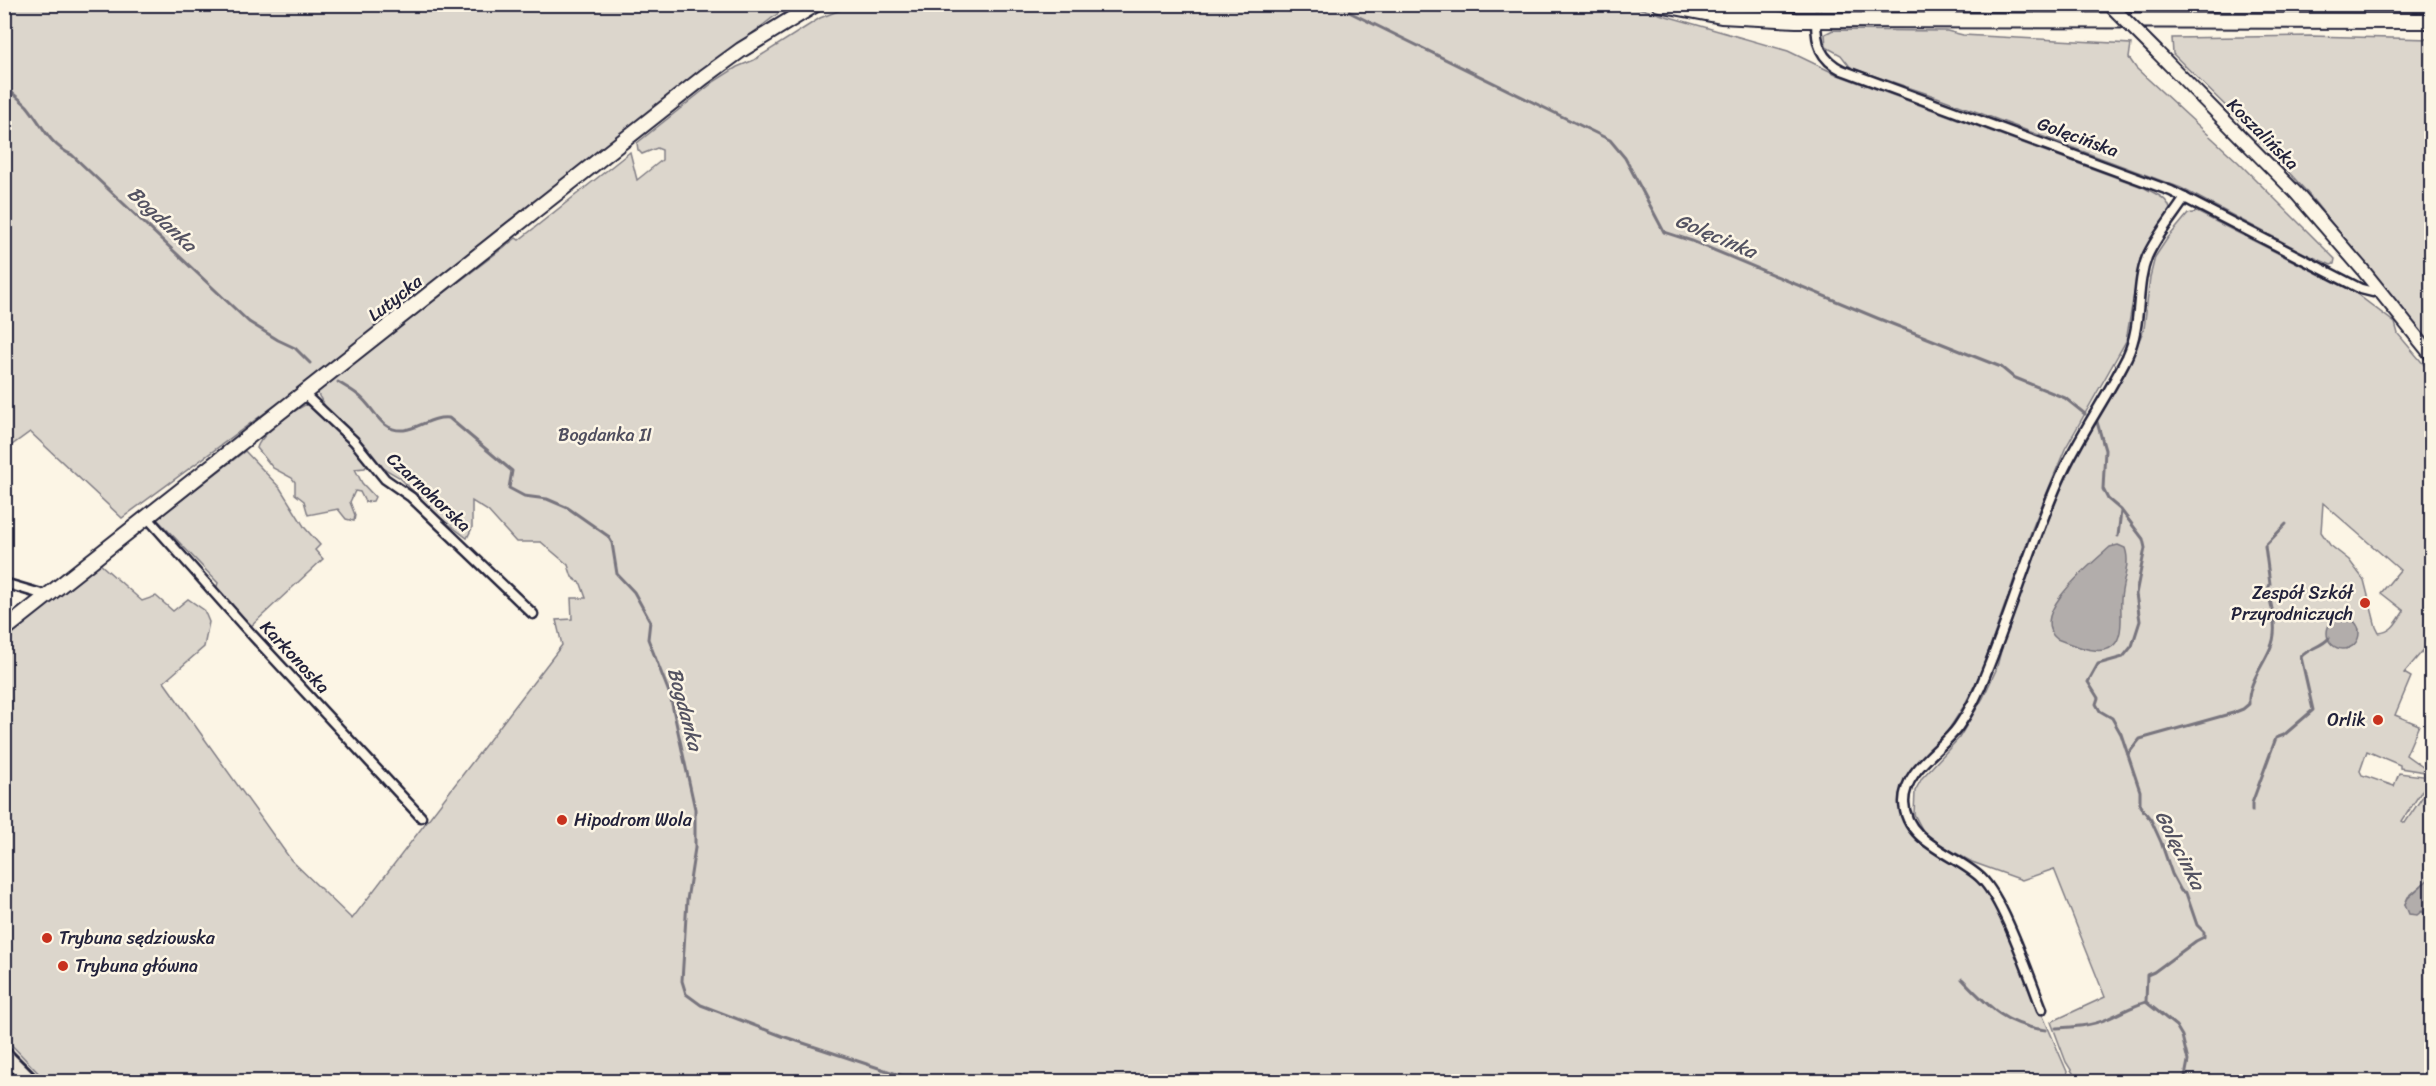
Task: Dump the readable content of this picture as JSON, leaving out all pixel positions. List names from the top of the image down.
{
  "streets": {
    "main road": ["Lutycka"],
    "street": [
      "Koszalińska",
      "Golęcińska",
      "Czarnohorska",
      "Karkonoska"
    ]
  },
  "crossings": [
    ["Koszalińska", "Golęcińska"],
    ["Lutycka", "Czarnohorska"],
    ["Lutycka", "Karkonoska"]
  ],
  "water": ["Bogdanka", "Golęcinka"],
  "parks": ["Bogdanka II"],
  "places": [
    "Zespół Szkół Przyrodniczych",
    "Orlik",
    "Hipodrom Wola",
    "Trybuna sędziowska",
    "Trybuna główna"
  ]
}
